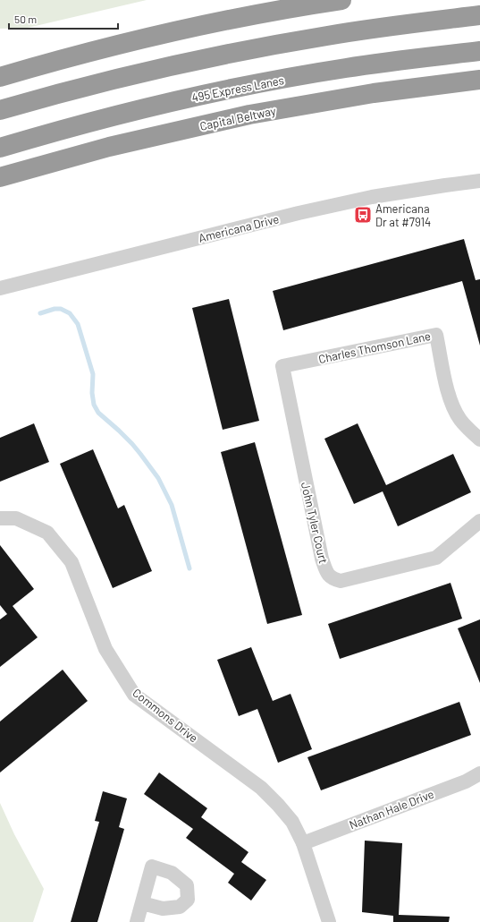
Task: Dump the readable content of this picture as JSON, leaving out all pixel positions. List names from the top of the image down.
{
  "streets": {
    "highway": ["495 Express Lanes", "Capital Beltway"],
    "street": [
      "Americana Drive",
      "Charles Thomson Lane",
      "John Tyler Court",
      "Commons Drive",
      "Nathan Hale Drive"
    ]
  },
  "crossings": [
    ["Charles Thomson Lane", "John Tyler Court"],
    ["Commons Drive", "Nathan Hale Drive"]
  ],
  "places": {
    "bus stop": ["Americana Dr at #7914"]
  },
  "scale_bar": "50 m"
}
